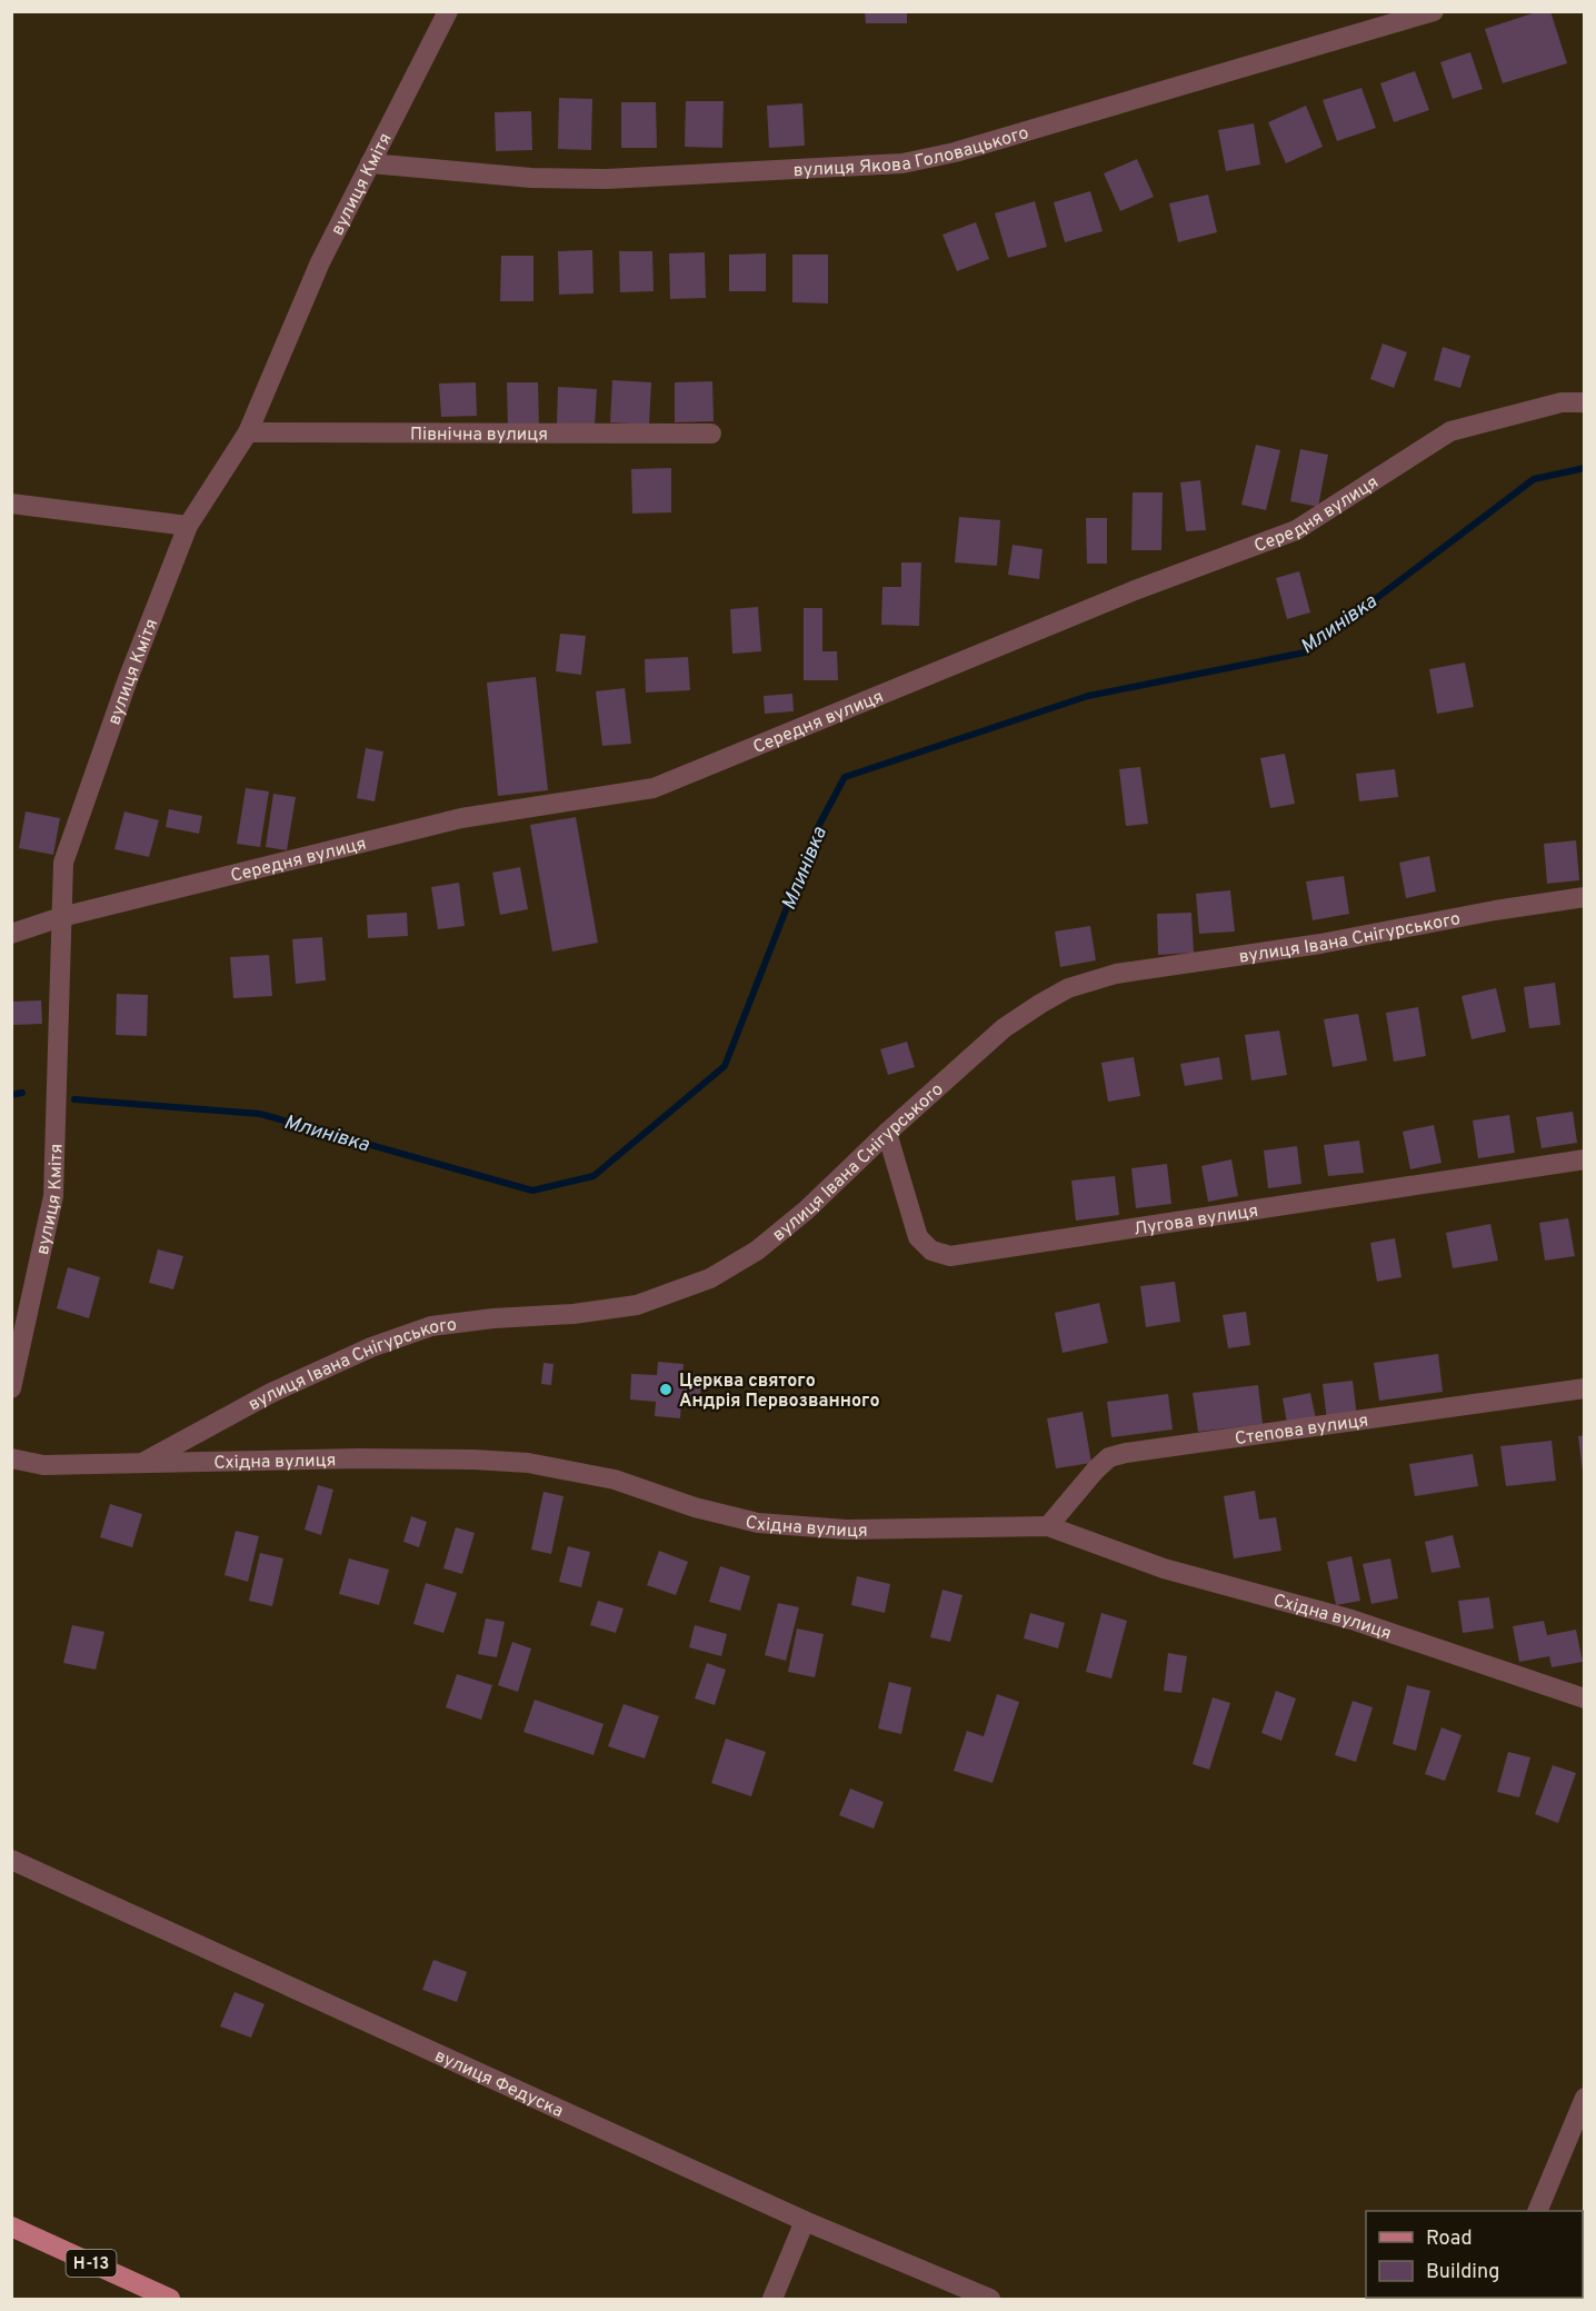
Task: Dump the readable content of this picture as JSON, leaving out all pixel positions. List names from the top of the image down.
{
  "streets": {
    "main road": ["Н-13"],
    "street": [
      "вулиця Якова Головацького",
      "вулиця Кмітя",
      "Північна вулиця",
      "Середня вулиця",
      "вулиця Івана Снігурського",
      "Лугова вулиця",
      "Степова вулиця",
      "Східна вулиця",
      "вулиця Федуска"
    ]
  },
  "crossings": [
    ["вулиця Якова Головацького", "вулиця Кмітя"],
    ["вулиця Кмітя", "Північна вулиця"],
    ["вулиця Кмітя", "Середня вулиця"],
    ["вулиця Івана Снігурського", "Лугова вулиця"],
    ["вулиця Івана Снігурського", "Східна вулиця"],
    ["Степова вулиця", "Східна вулиця"]
  ],
  "water": ["Млинівка"],
  "places": ["Церква святого Андрія Первозванного"],
  "legend": ["Road", "Building"]
}
